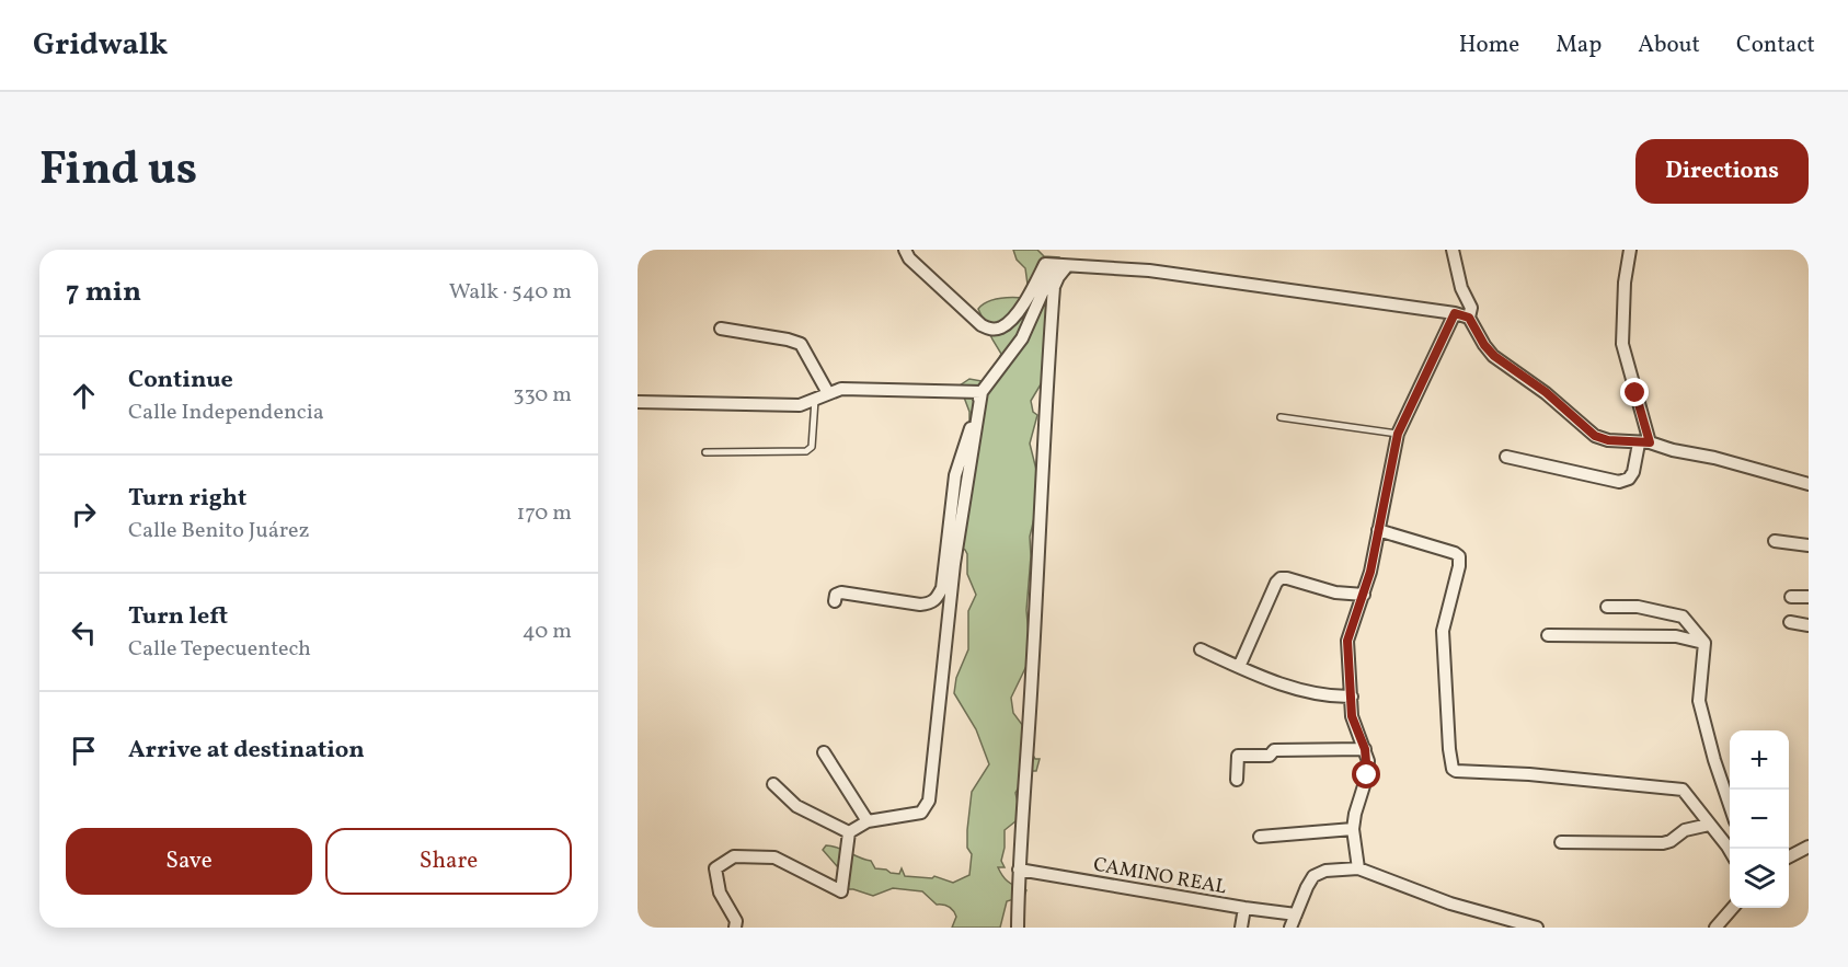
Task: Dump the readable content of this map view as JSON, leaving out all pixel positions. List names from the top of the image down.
{
  "streets": {
    "street": ["CAMINO REAL"]
  },
  "page": {
    "header": "Gridwalk",
    "nav": [
      "Home",
      "Map",
      "About",
      "Contact"
    ],
    "title": "Find us",
    "buttons": [
      "Directions",
      ["Save", "Share"]
    ],
    "heading": ["7 min", "Walk · 540 m"],
    "list": [
      ["Continue", "Calle Independencia", "330 m"],
      ["Turn right", "Calle Benito Juárez", "170 m"],
      ["Turn left", "Calle Tepecuentech", "40 m"],
      "Arrive at destination"
    ],
    "map_buttons": ["+", "−"]
  }
}
